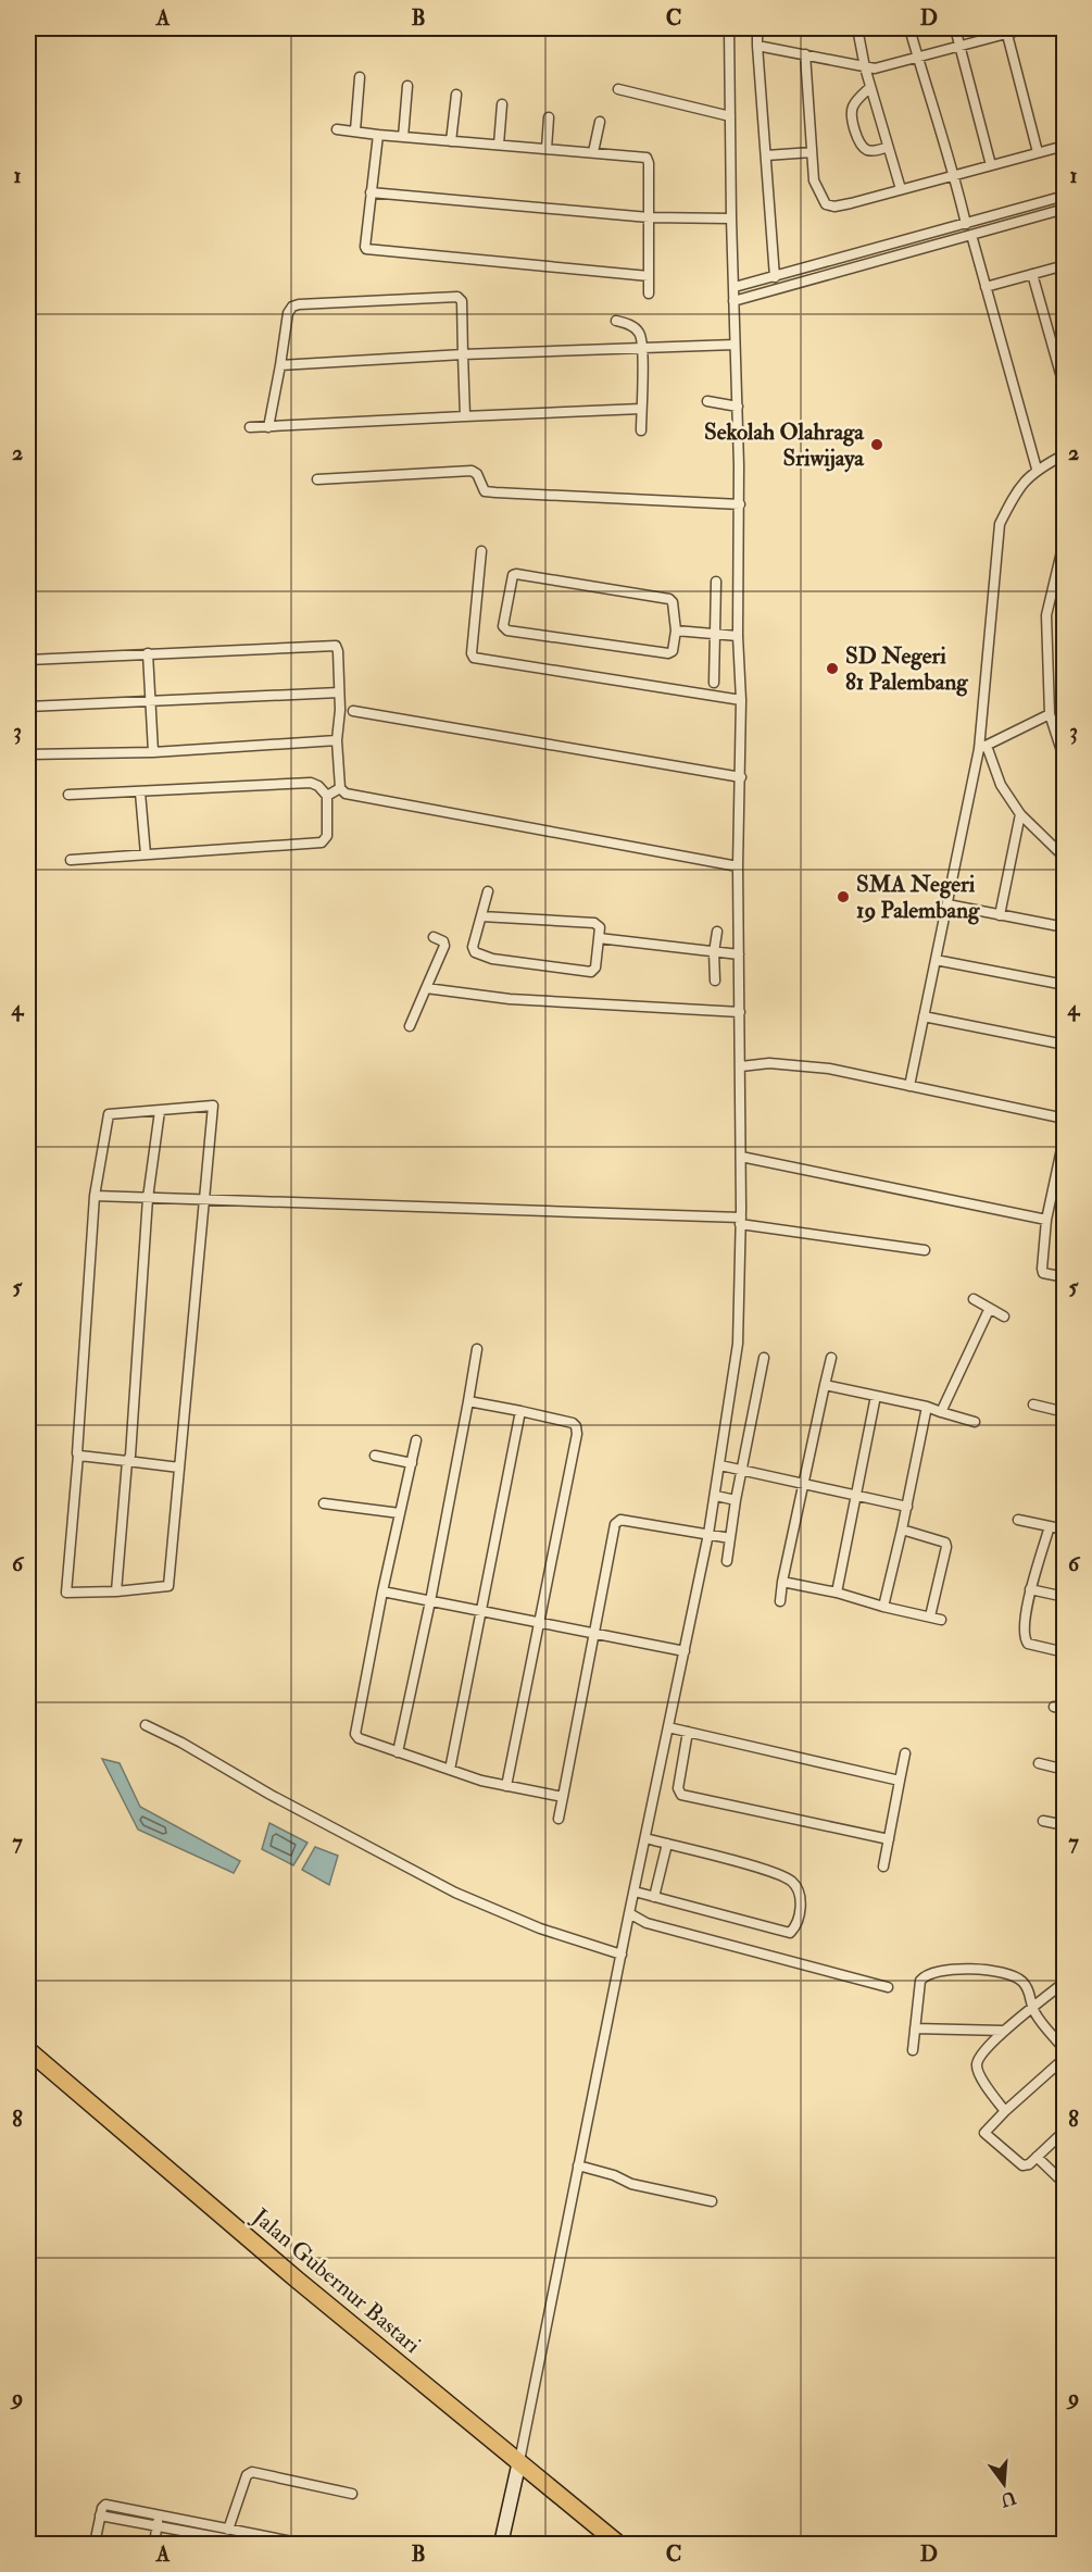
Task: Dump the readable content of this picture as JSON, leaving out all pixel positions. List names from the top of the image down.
{
  "streets": {
    "highway": ["Jalan Gubernur Bastari"]
  },
  "places": ["Sekolah Olahraga Sriwijaya", "SD Negeri 81 Palembang", "SMA Negeri 19 Palembang"],
  "north": "bottom",
  "grid": {
    "columns": [
      "A",
      "B",
      "C",
      "D"
    ],
    "rows": [
      "1",
      "2",
      "3",
      "4",
      "5",
      "6",
      "7",
      "8",
      "9"
    ]
  }
}
